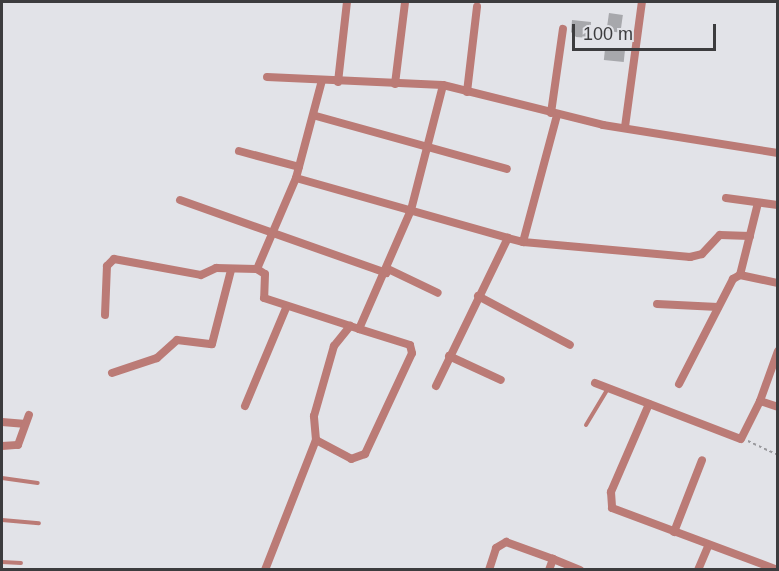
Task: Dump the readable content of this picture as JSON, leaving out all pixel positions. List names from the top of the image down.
{
  "scale_bar": "100 m"
}
